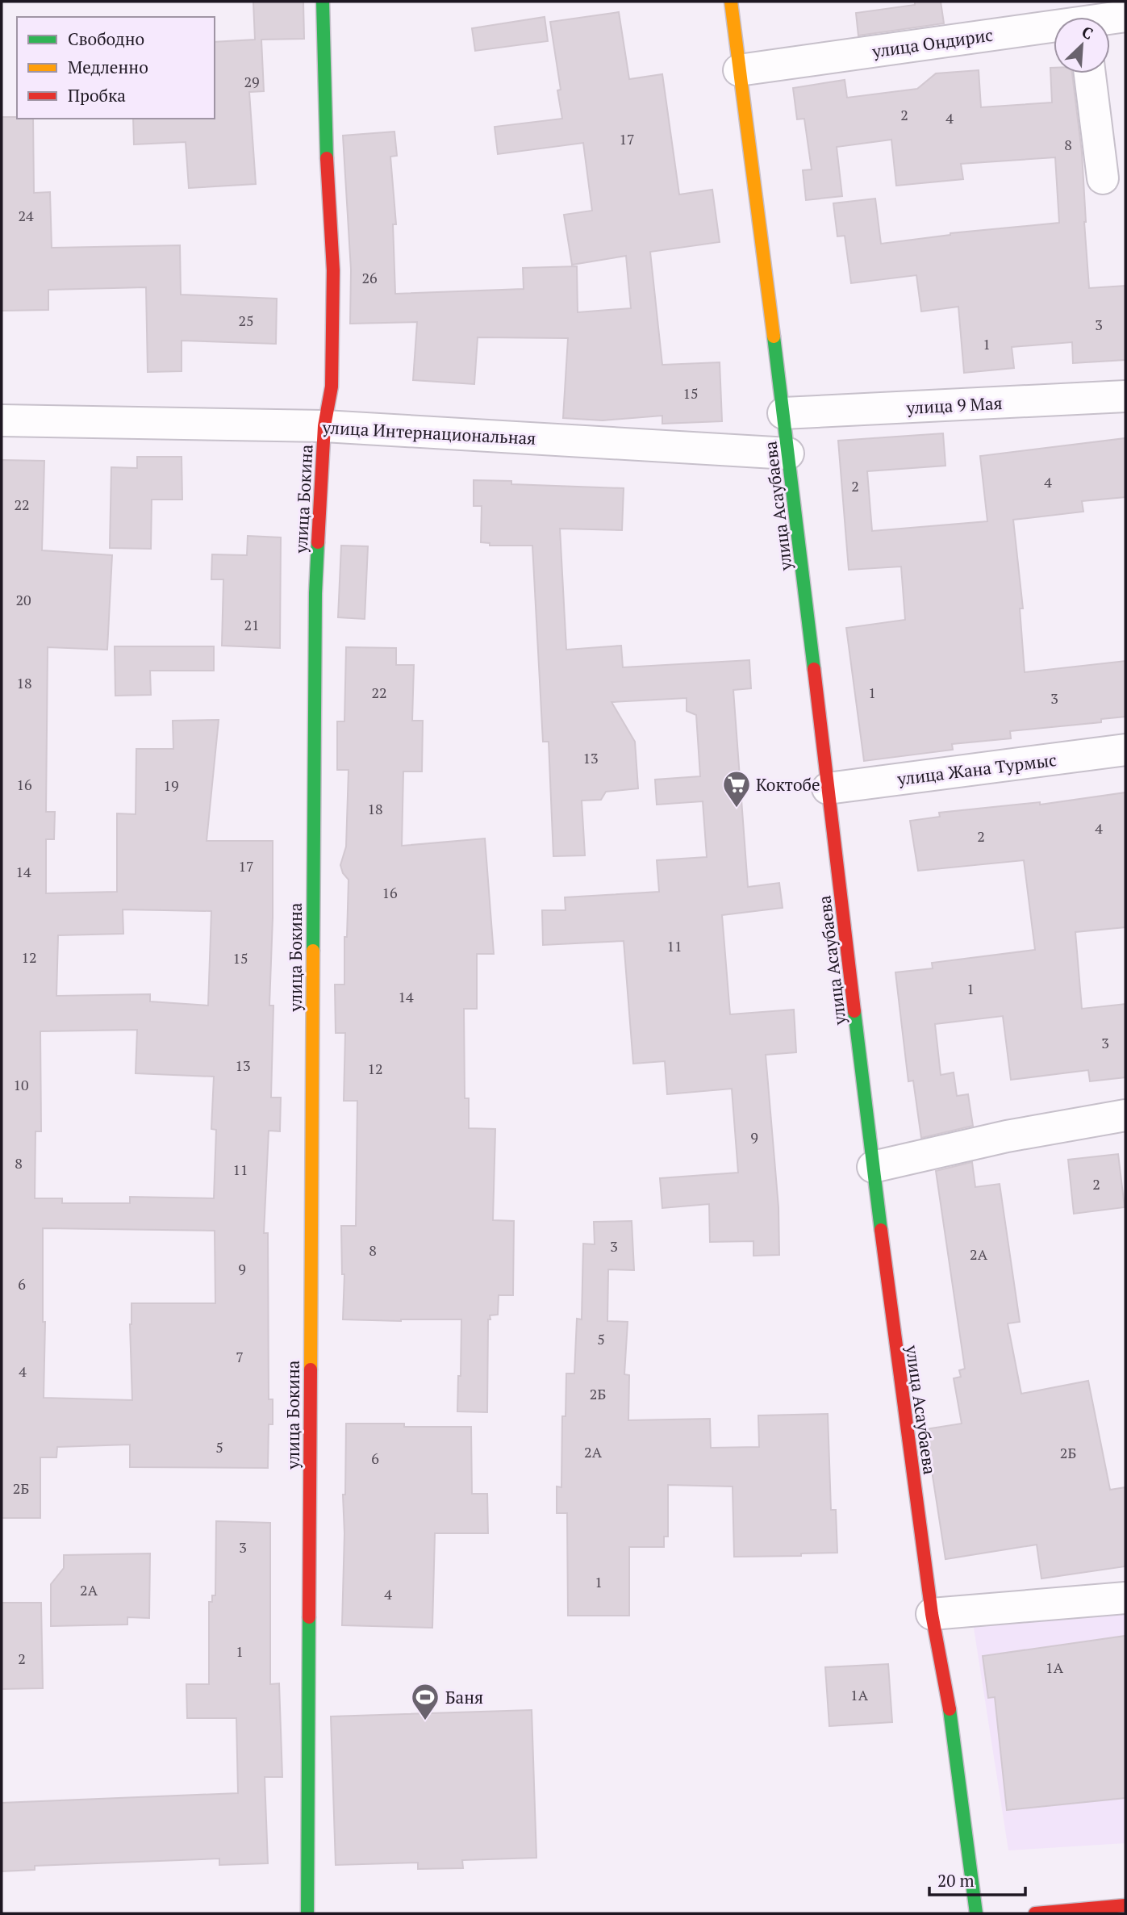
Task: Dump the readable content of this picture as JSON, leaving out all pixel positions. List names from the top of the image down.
{
  "streets": {
    "main road": ["улица Бокина", "улица Асаубаева"],
    "street": [
      "улица Ондирис",
      "улица 9 Мая",
      "улица Интернациональная",
      "улица Жана Турмыс"
    ]
  },
  "crossings": [
    ["улица Ондирис", "улица Асаубаева"],
    ["улица 9 Мая", "улица Асаубаева"],
    ["улица Интернациональная", "улица Бокина"],
    ["улица Интернациональная", "улица Асаубаева"],
    ["улица Асаубаева", "улица Жана Турмыс"]
  ],
  "places": {
    "supermarket": ["Коктобе"],
    "sports": ["Баня"]
  },
  "house_numbers": [
    "29",
    "2",
    "4",
    "17",
    "8",
    "24",
    "26",
    "25",
    "3",
    "1",
    "15",
    "4",
    "2",
    "22",
    "20",
    "21",
    "18",
    "22",
    "1",
    "3",
    "13",
    "16",
    "19",
    "18",
    "4",
    "2",
    "17",
    "14",
    "16",
    "11",
    "12",
    "15",
    "1",
    "14",
    "3",
    "13",
    "12",
    "10",
    "9",
    "8",
    "11",
    "2",
    "3",
    "8",
    "2А",
    "9",
    "6",
    "5",
    "7",
    "4",
    "2Б",
    "5",
    "2А",
    "2Б",
    "6",
    "2Б",
    "3",
    "1",
    "2А",
    "4",
    "1",
    "2",
    "1А",
    "1А"
  ],
  "legend": ["Свободно", "Медленно", "Пробка"],
  "scale_bar": "20 m",
  "north": "top right"
}
